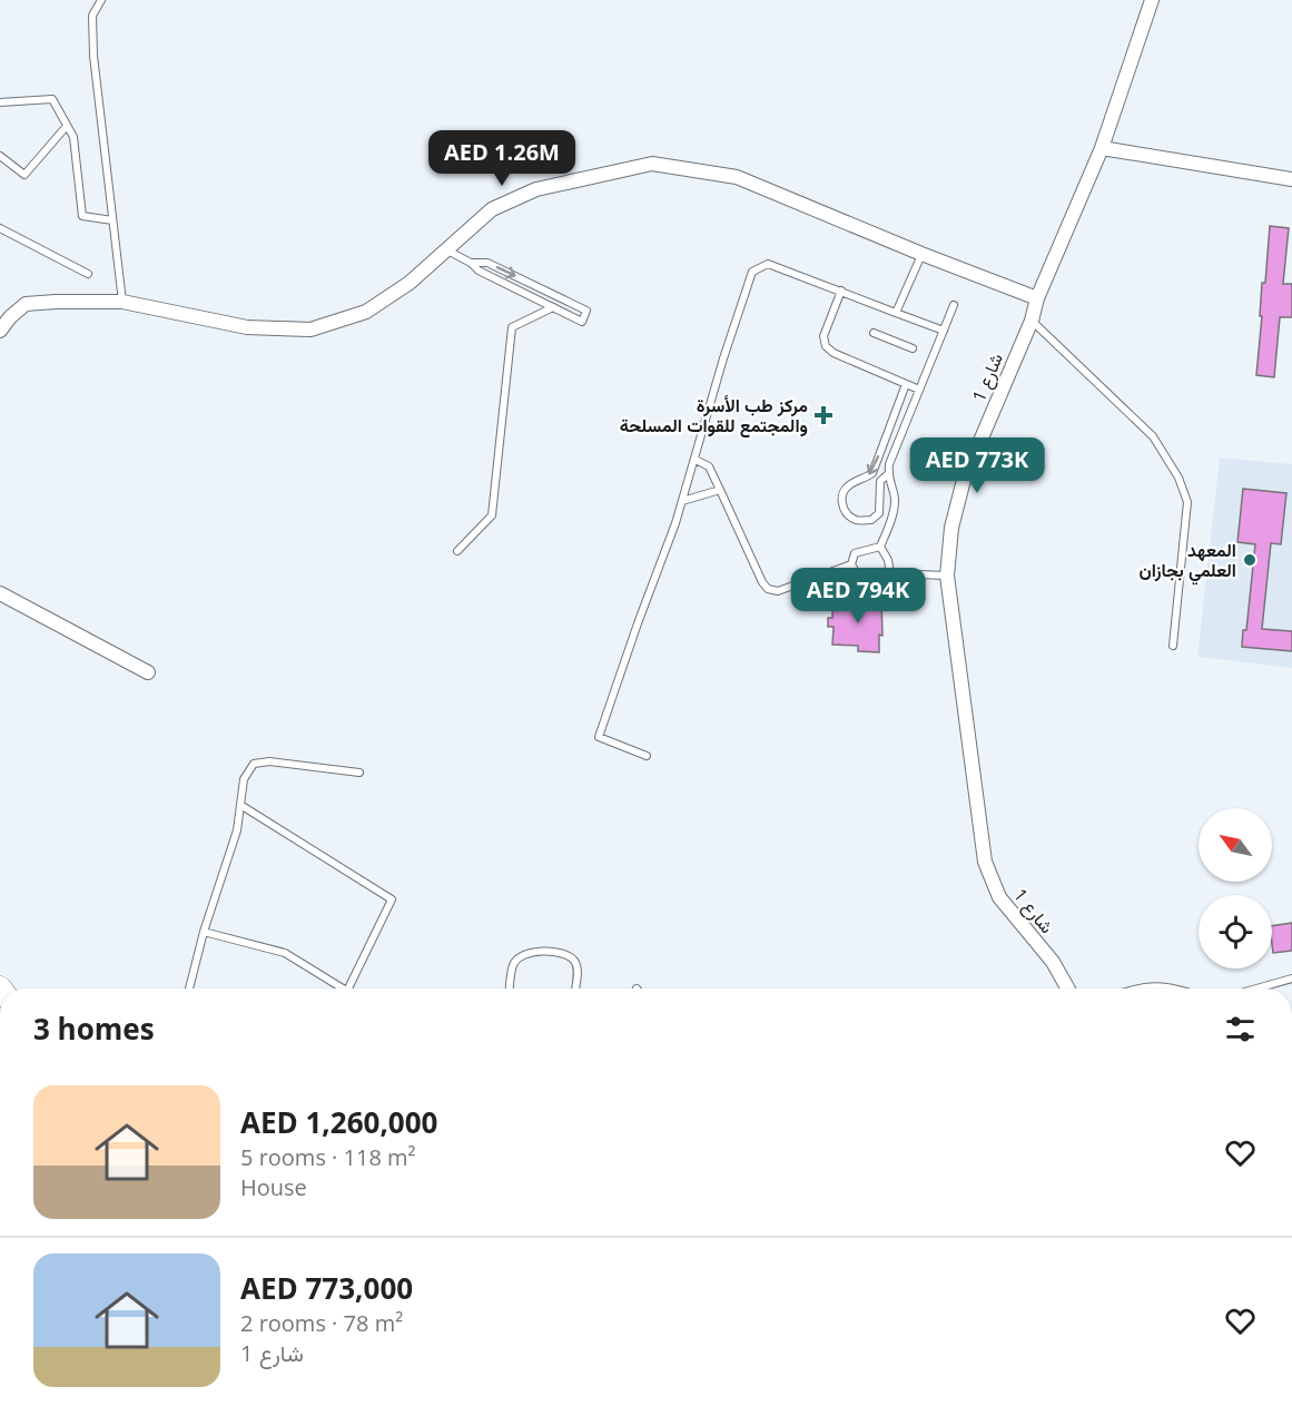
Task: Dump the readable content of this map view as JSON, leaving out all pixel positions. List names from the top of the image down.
{
  "streets": {
    "street": ["شارع 1"]
  },
  "places": {
    "health": ["مركز طب الأسرة والمجتمع للقوات المسلحة"],
    "other": ["المعهد العلمي بجازان"]
  },
  "north": "top left",
  "page": {
    "price": ["AED 1.26M", "AED 773K", "AED 794K"],
    "heading": "3 homes",
    "list": [
      {
        "name": "AED 1,260,000",
        "note": "5 rooms · 118 m² · House"
      },
      {
        "name": "AED 773,000",
        "note": "2 rooms · 78 m² · شارع 1"
      }
    ]
  }
}
